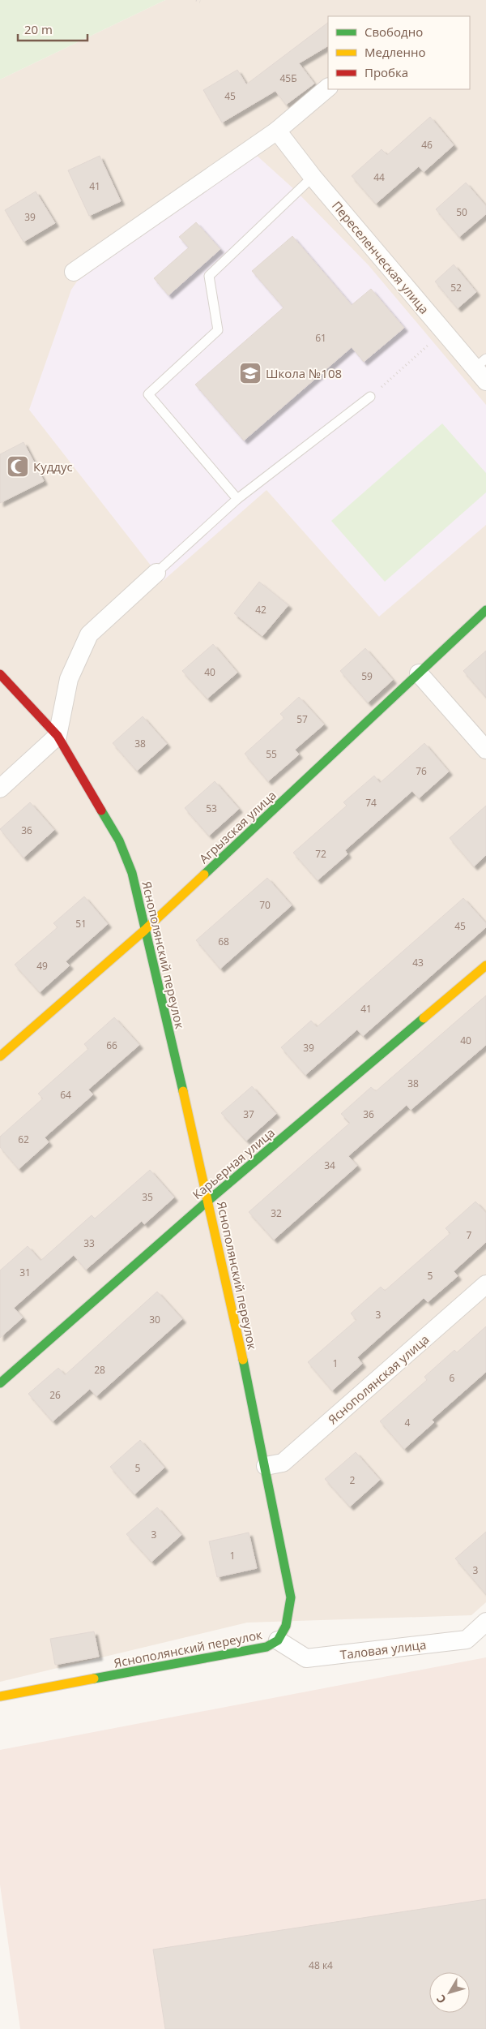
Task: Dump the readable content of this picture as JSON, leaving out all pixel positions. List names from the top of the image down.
{
  "streets": {
    "street": [
      "Переселенческая улица",
      "Агрызская улица",
      "Яснополянский переулок",
      "Карьерная улица",
      "Яснополянская улица",
      "Таловая улица"
    ]
  },
  "crossings": [
    ["Агрызская улица", "Яснополянский переулок"],
    ["Яснополянский переулок", "Карьерная улица"],
    ["Яснополянский переулок", "Яснополянская улица"],
    ["Яснополянский переулок", "Таловая улица"]
  ],
  "places": {
    "school or university": ["Школа №108"],
    "mosque": ["Куддус"]
  },
  "house_numbers": [
    "45Б",
    "45",
    "46",
    "44",
    "41",
    "50",
    "39",
    "52",
    "61",
    "42",
    "40",
    "59",
    "57",
    "38",
    "55",
    "76",
    "74",
    "53",
    "36",
    "72",
    "70",
    "51",
    "45",
    "68",
    "43",
    "49",
    "41",
    "40",
    "66",
    "39",
    "38",
    "64",
    "37",
    "36",
    "62",
    "34",
    "35",
    "32",
    "7",
    "33",
    "31",
    "5",
    "3",
    "30",
    "1",
    "28",
    "6",
    "26",
    "4",
    "5",
    "2",
    "3",
    "1",
    "3",
    "48 к4"
  ],
  "legend": ["Свободно", "Медленно", "Пробка"],
  "scale_bar": "20 m",
  "north": "bottom left"
}
